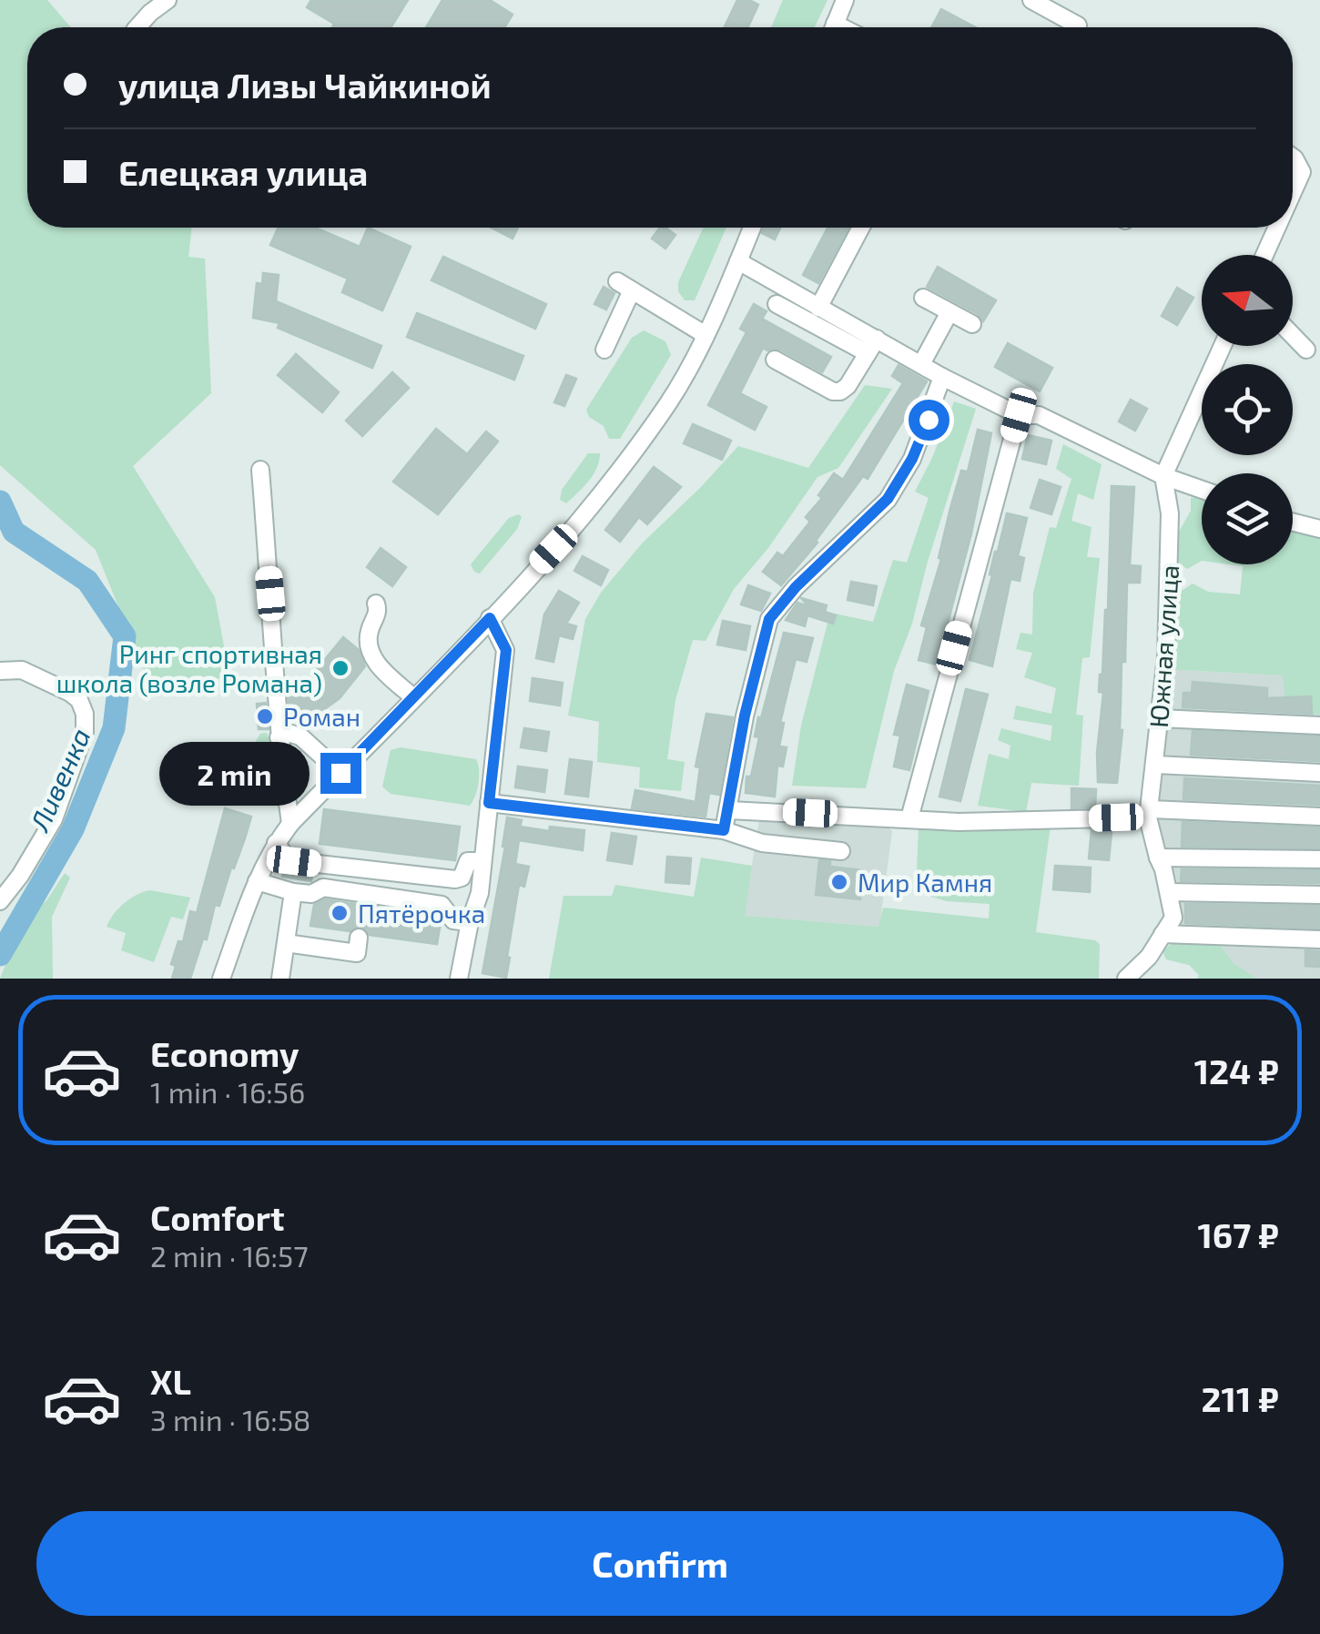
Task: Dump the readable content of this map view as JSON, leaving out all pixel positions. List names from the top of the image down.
{
  "streets": {
    "street": ["Южная улица"]
  },
  "water": ["Ливенка"],
  "places": [
    "Ринг спортивная школа (возле Романа)",
    "Роман",
    "Мир Камня",
    "Пятёрочка"
  ],
  "north": "left",
  "page": {
    "banner": ["улица Лизы Чайкиной", "Елецкая улица"],
    "bubble": "2 min",
    "list": [
      {
        "name": "Economy",
        "note": "1 min · 16:56",
        "value": "124 ₽"
      },
      {
        "name": "Comfort",
        "note": "2 min · 16:57",
        "value": "167 ₽"
      },
      {
        "name": "XL",
        "note": "3 min · 16:58",
        "value": "211 ₽"
      }
    ],
    "buttons": "Confirm"
  }
}
